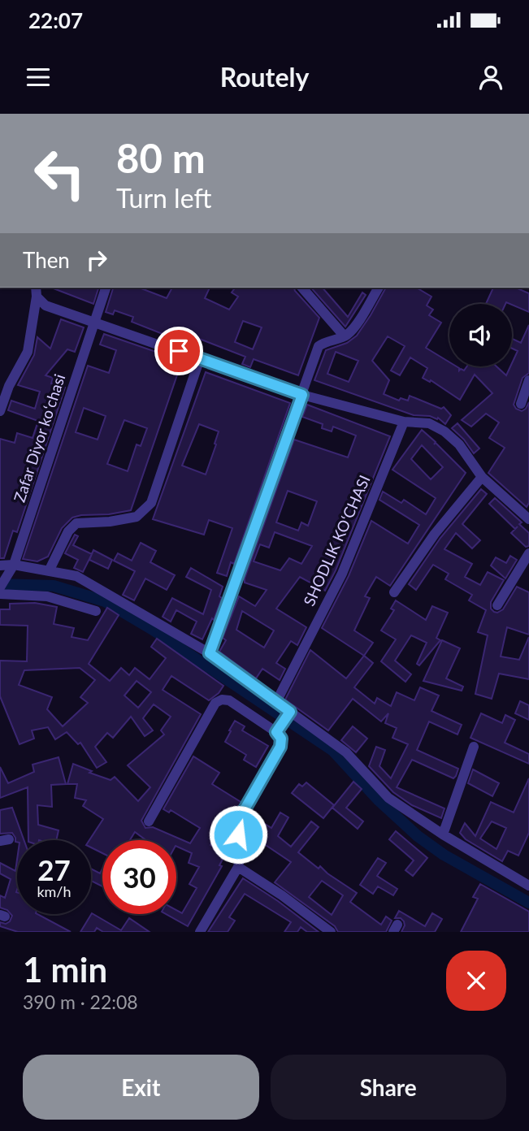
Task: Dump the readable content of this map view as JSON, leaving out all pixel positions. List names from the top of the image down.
{
  "streets": {
    "street": ["Zafar Diyor koʻchasi", "SHODLIK KO‘CHASI"]
  },
  "page": {
    "status": "22:07",
    "header": "Routely",
    "turn": ["80 m", "Turn left"],
    "then": "Then",
    "speed": "27 km/h",
    "limit": "30",
    "heading": ["1 min", "390 m · 22:08"],
    "buttons": ["Exit", "Share"]
  }
}
